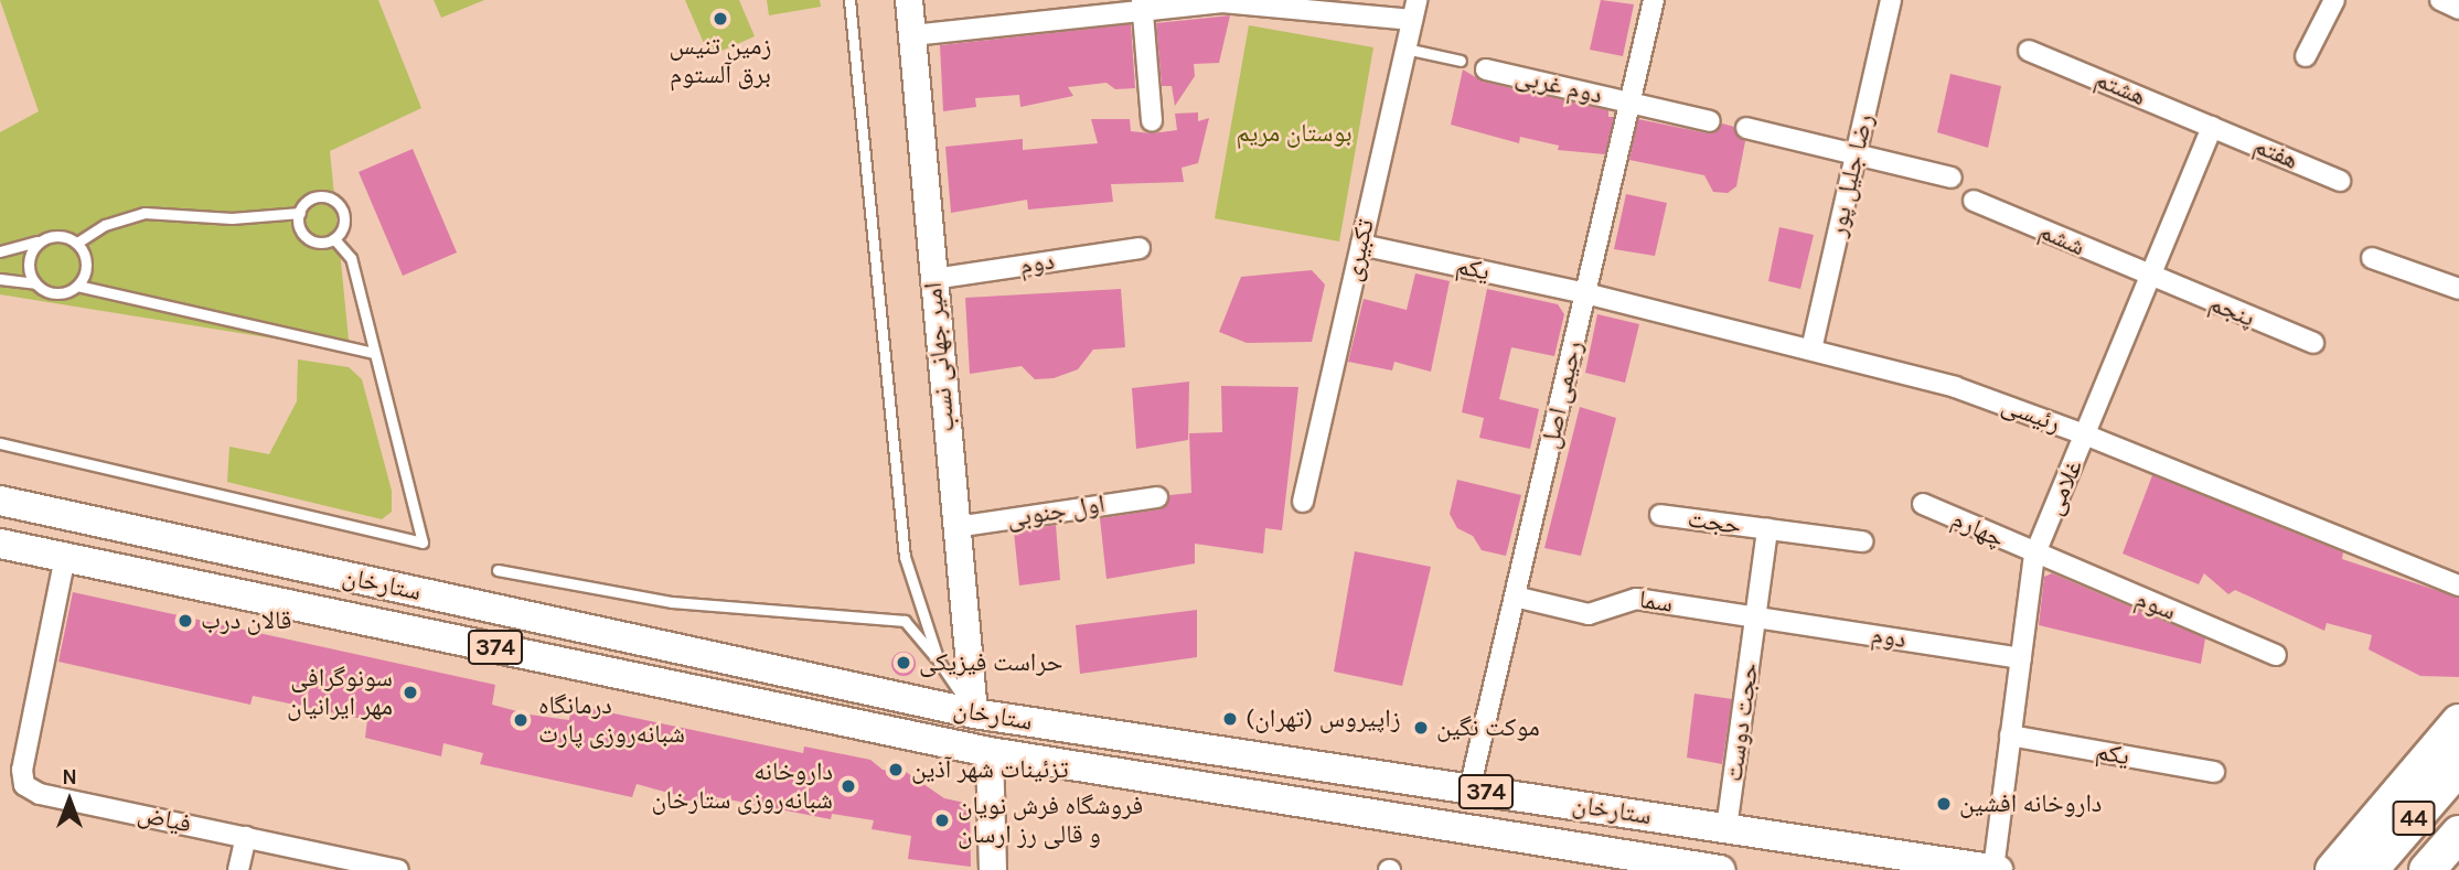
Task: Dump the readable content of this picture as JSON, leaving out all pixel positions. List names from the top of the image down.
{
  "streets": {
    "highway": ["44"],
    "main road": ["ستارخان", "374"],
    "street": [
      "دوم غربی",
      "هشتم",
      "هفتم",
      "رضا جلیل پور",
      "ششم",
      "تکبیری",
      "دوم",
      "یکم",
      "پنجم",
      "امیر جهانی نسب",
      "رحیمی اصل",
      "رئیسی",
      "غلامی",
      "اول جنوبی",
      "حجت",
      "چهارم",
      "سما",
      "سوم",
      "حجت دوست",
      "فیاض"
    ]
  },
  "crossings": [
    ["دوم غربی", "رحیمی اصل"],
    ["هشتم", "هفتم"],
    ["هشتم", "غلامی"],
    ["هفتم", "غلامی"],
    ["رضا جلیل پور", "رئیسی"],
    ["ششم", "پنجم"],
    ["ششم", "غلامی"],
    ["تکبیری", "یکم"],
    ["دوم", "امیر جهانی نسب"],
    ["دوم", "غلامی"],
    ["دوم", "حجت"],
    ["دوم", "سما"],
    ["دوم", "حجت دوست"],
    ["یکم", "رحیمی اصل"],
    ["یکم", "رئیسی"],
    ["یکم", "غلامی"],
    ["پنجم", "غلامی"],
    ["امیر جهانی نسب", "اول جنوبی"],
    ["امیر جهانی نسب", "ستارخان"],
    ["رحیمی اصل", "رئیسی"],
    ["رحیمی اصل", "ستارخان"],
    ["رحیمی اصل", "سما"],
    ["رئیسی", "غلامی"],
    ["غلامی", "چهارم"],
    ["غلامی", "ستارخان"],
    ["غلامی", "سوم"],
    ["حجت", "سما"],
    ["حجت", "حجت دوست"],
    ["چهارم", "سوم"],
    ["ستارخان", "حجت دوست"],
    ["ستارخان", "فیاض"],
    ["سما", "حجت دوست"]
  ],
  "parks": ["بوستان مریم"],
  "places": [
    "زمین تنیس برق آلستوم",
    "قالان درب",
    "حراست فیزیکی",
    "سونوگرافی مهر ایرانیان",
    "زاپیروس (تهران)",
    "درمانگاه شبانه‌روزی پارت",
    "موکت نگین",
    "تزئینات شهر آذین",
    "داروخانه شبانه‌روزی ستارخان",
    "داروخانه افشین",
    "فروشگاه فرش نویان و قالی رز ارسان"
  ],
  "north": "top"
}
